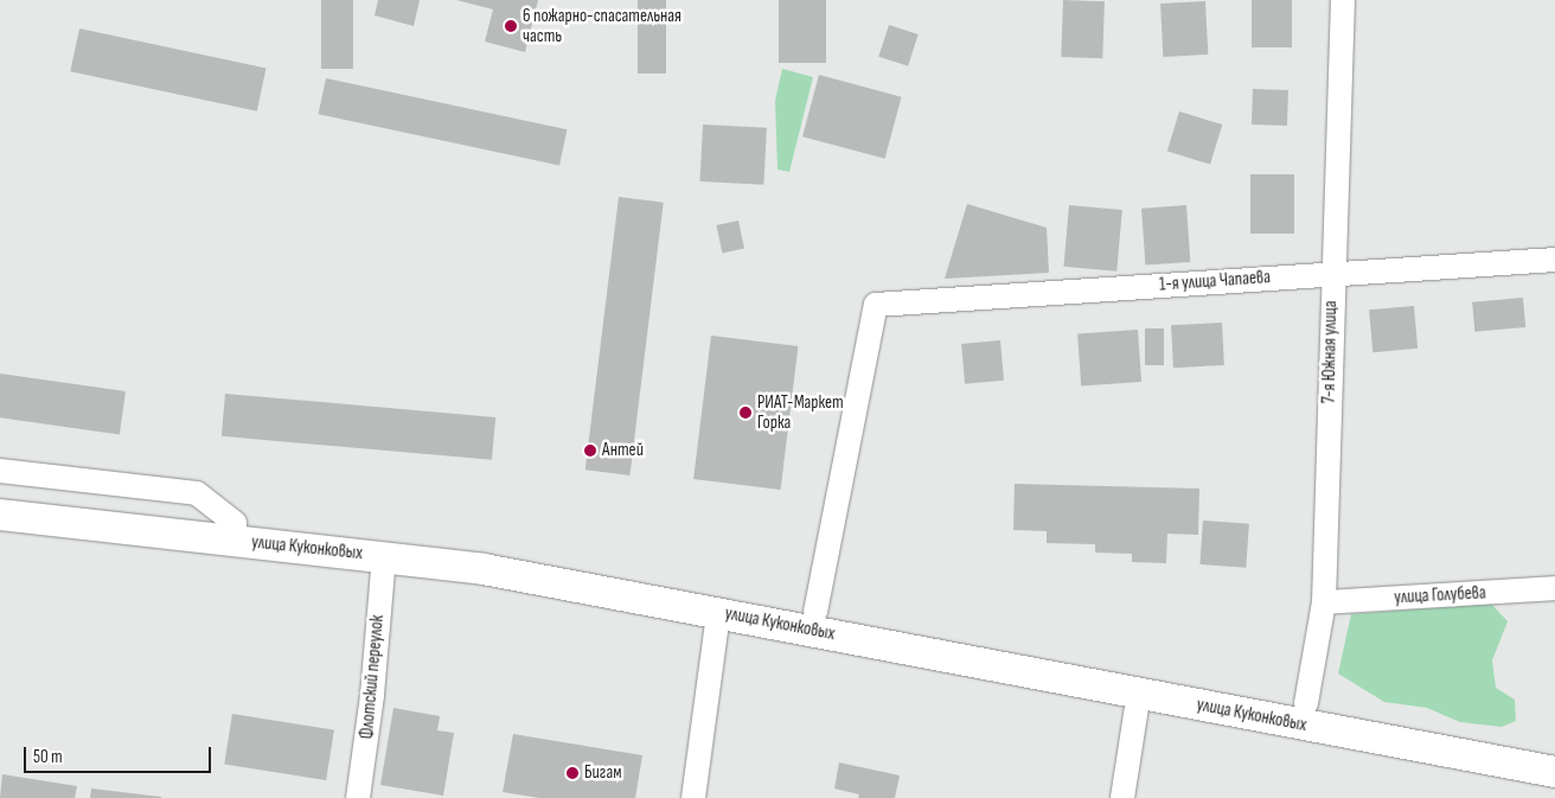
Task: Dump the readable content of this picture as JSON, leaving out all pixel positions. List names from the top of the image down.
{
  "streets": {
    "main road": ["улица Куконковых"],
    "street": [
      "1-я улица Чапаева",
      "7-я Южная улица",
      "улица Голубева",
      "Флотский переулок"
    ]
  },
  "crossings": [
    ["1-я улица Чапаева", "7-я Южная улица"],
    ["1-я улица Чапаева", "улица Куконковых"],
    ["7-я Южная улица", "улица Куконковых"],
    ["7-я Южная улица", "улица Голубева"],
    ["улица Куконковых", "Флотский переулок"]
  ],
  "places": [
    "6 пожарно-спасательная часть",
    "РИАТ-Маркет Горка",
    "Антей",
    "Бигам"
  ],
  "scale_bar": "50 m"
}
